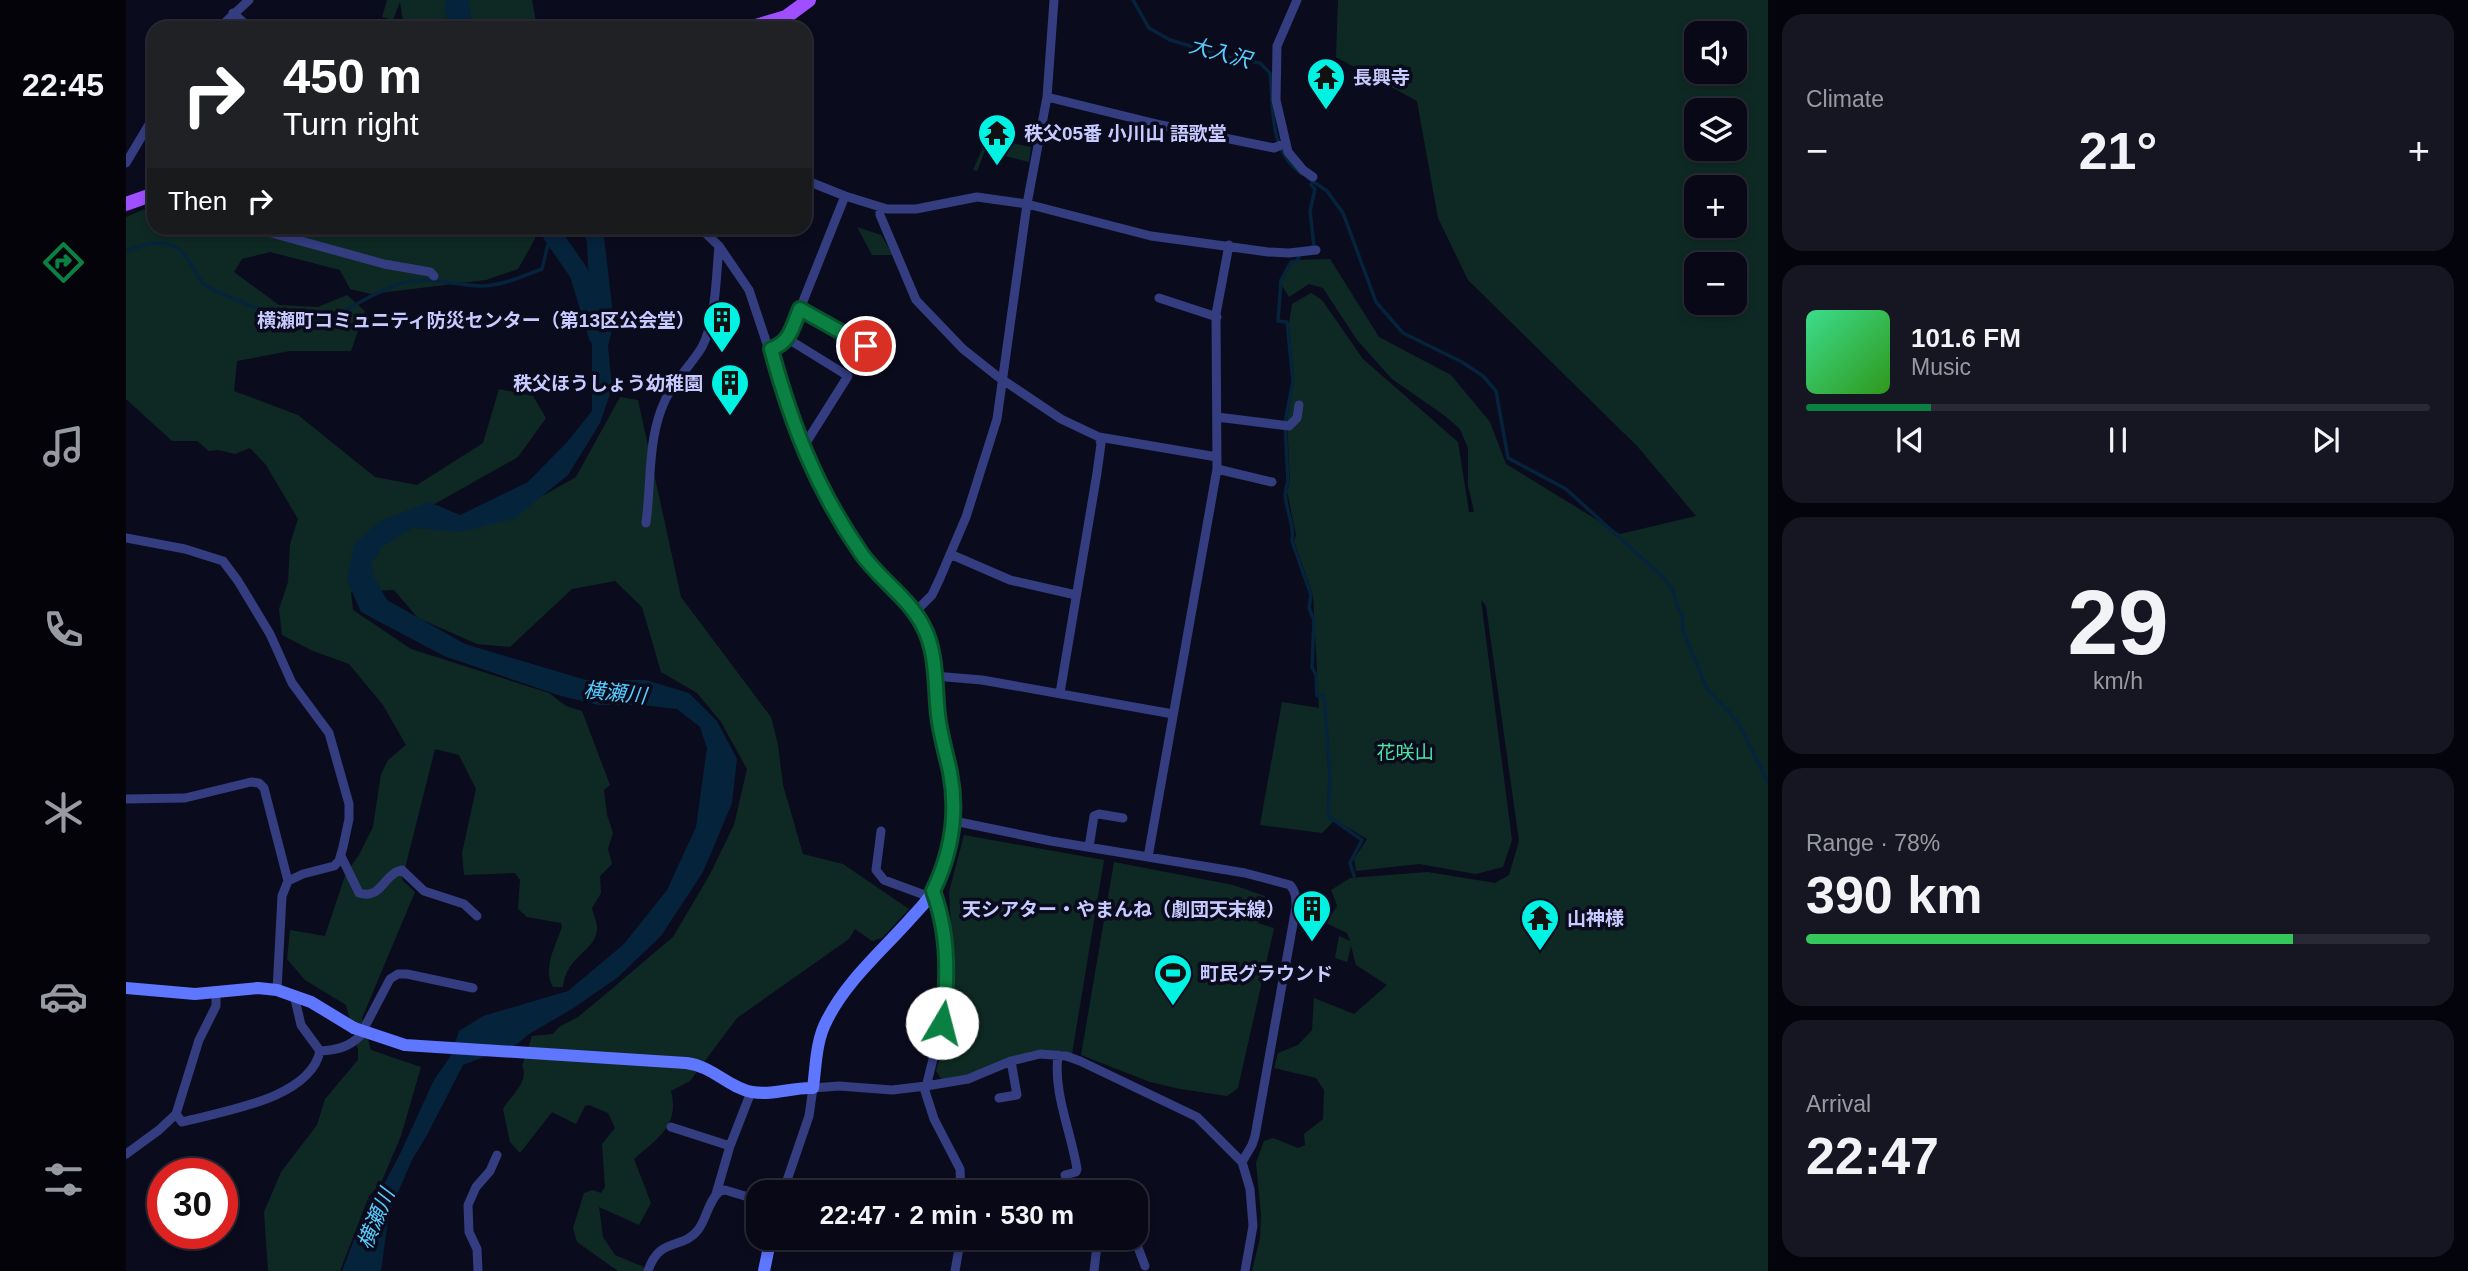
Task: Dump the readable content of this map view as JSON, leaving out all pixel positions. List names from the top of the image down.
{
  "water": ["大入沢", "横瀬川"],
  "parks": ["花咲山"],
  "places": {
    "temple": ["長興寺", "秩父05番 小川山 語歌堂", "山神様"],
    "building": ["横瀬町コミュニティ防災センター（第13区公会堂）", "秩父ほうしょう幼稚園", "天シアター・やまんね（劇団天末線）"],
    "sports": ["町民グラウンド"]
  },
  "page": {
    "tabs": "22:45",
    "tile": [
      "Climate",
      ["29", "km/h"],
      ["Range · 78%", "390 km"],
      ["Arrival", "22:47"]
    ],
    "map_buttons": ["+", "−"],
    "turn": ["450 m", "Turn right"],
    "heat": ["−", "21°", "+"],
    "then": "Then",
    "song": ["101.6 FM", "Music"],
    "limit": "30",
    "trip": "22:47 · 2 min · 530 m"
  }
}
